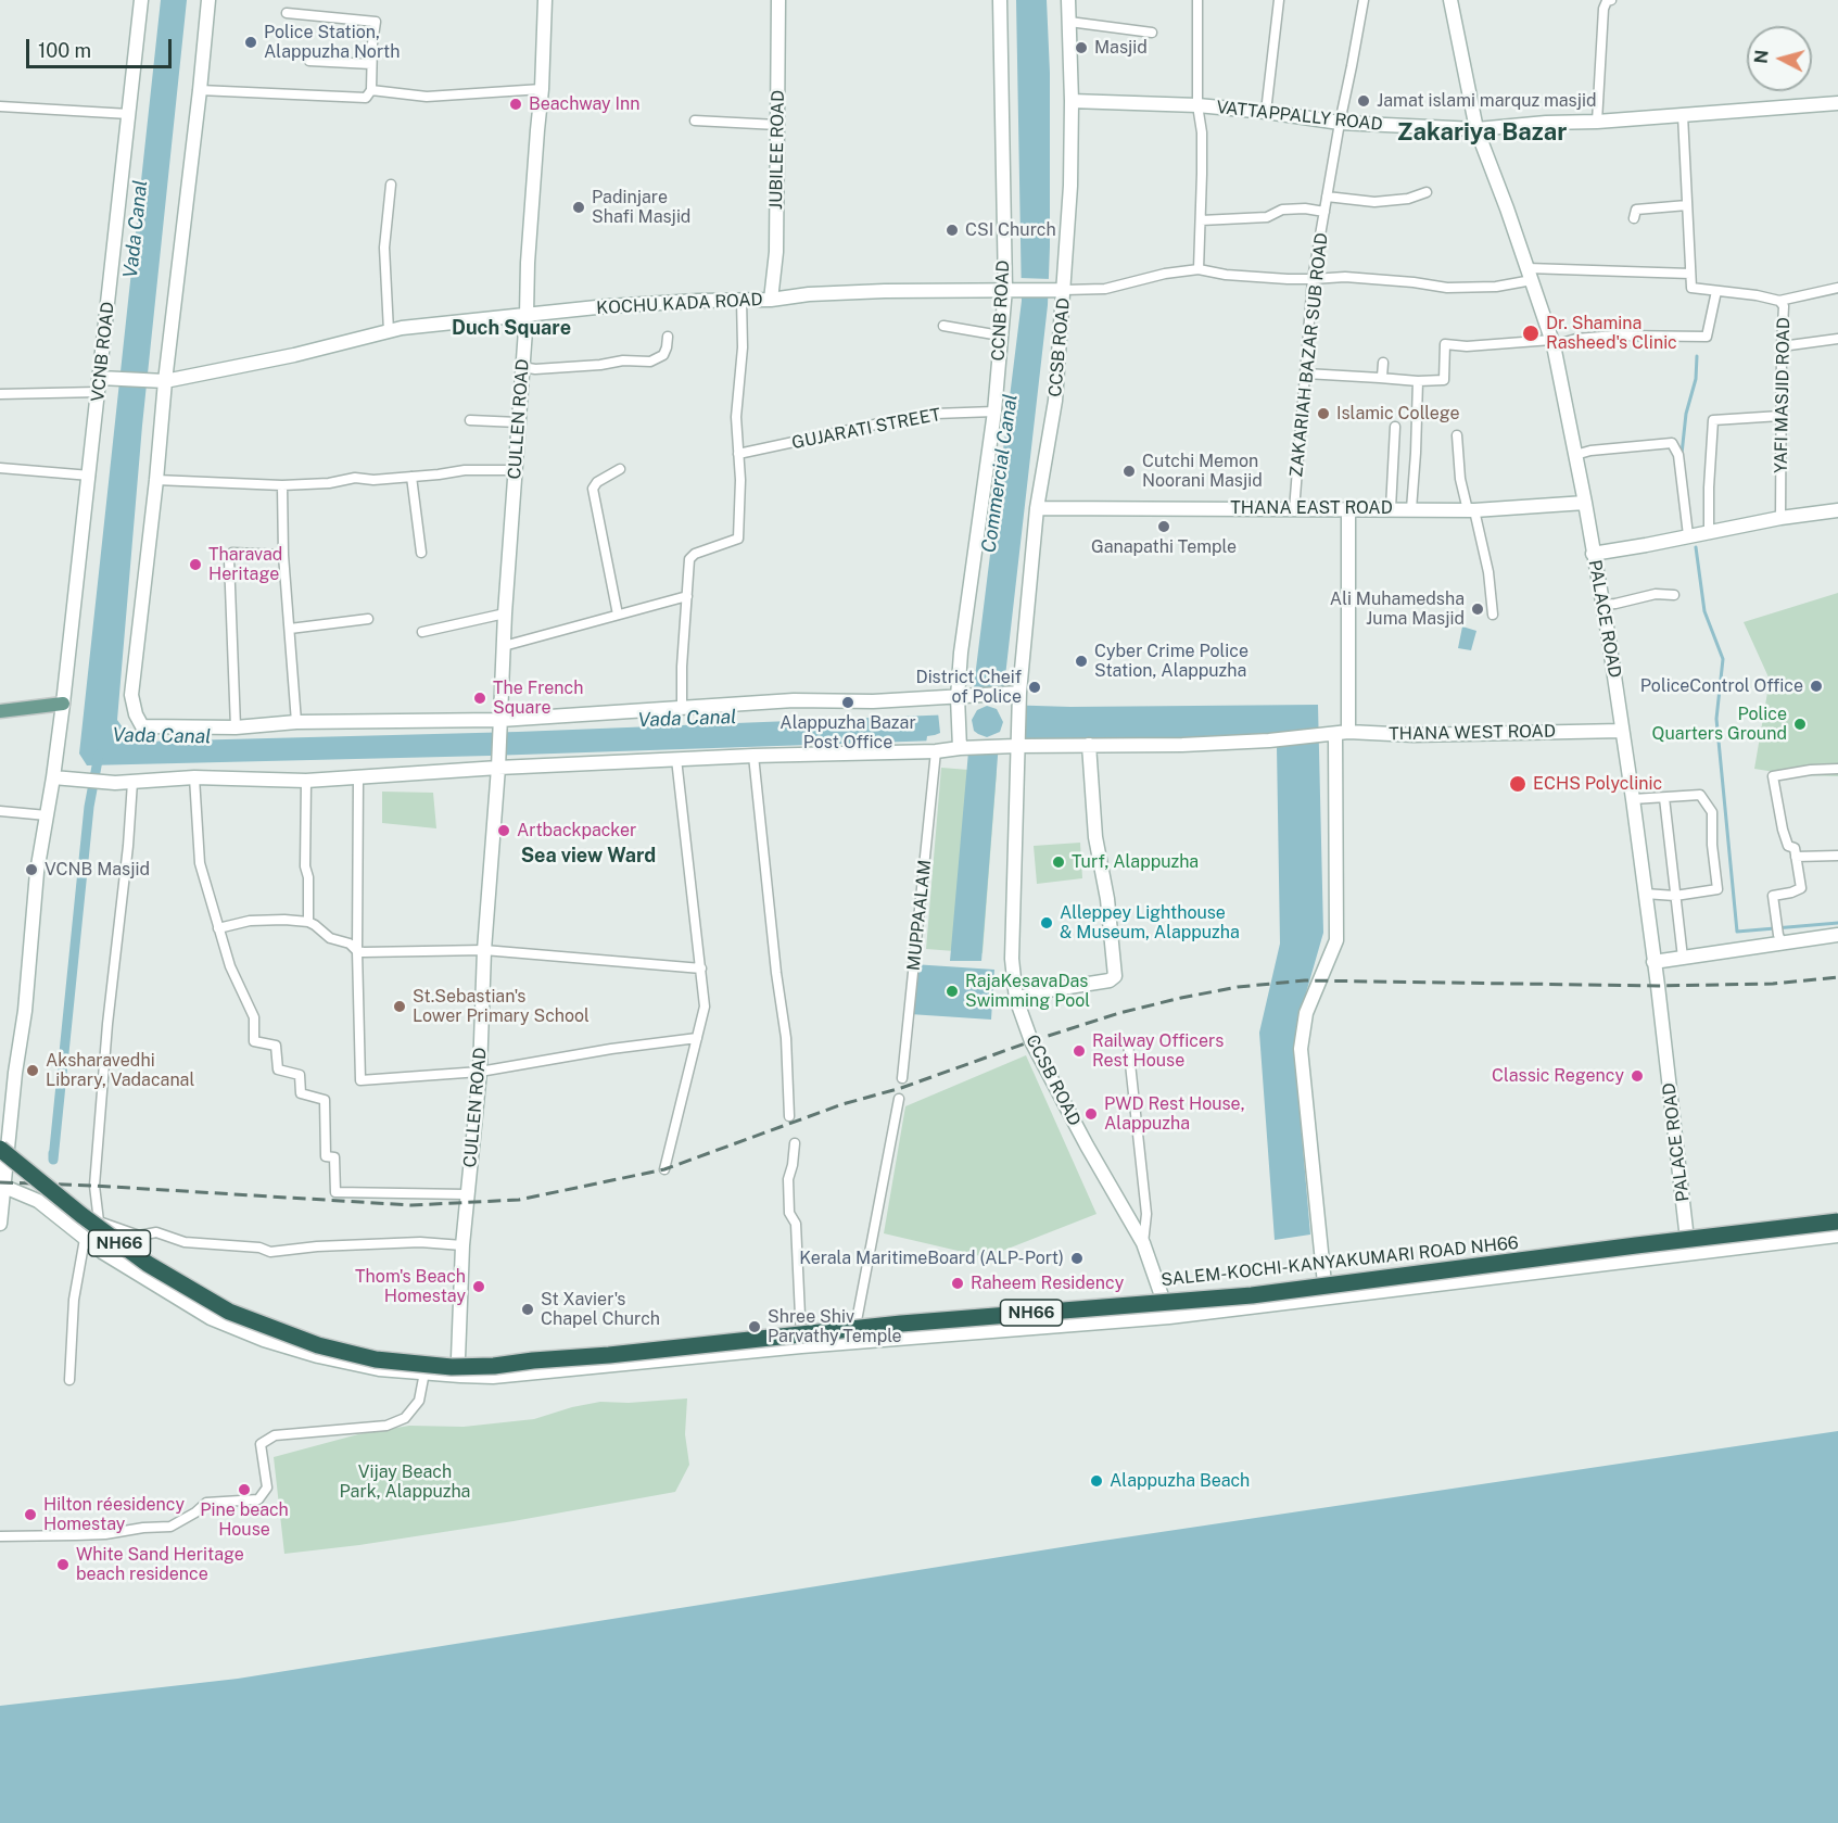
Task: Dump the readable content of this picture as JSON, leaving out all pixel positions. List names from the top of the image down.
{
  "streets": {
    "highway": ["NH66", "SALEM-KOCHI-KANYAKUMARI ROAD NH66"],
    "main road": [
      "VATTAPPALLY ROAD",
      "JUBILEE ROAD",
      "KOCHU KADA ROAD",
      "CCNB ROAD",
      "CCSB ROAD",
      "VCNB ROAD",
      "CULLEN ROAD",
      "THANA EAST ROAD",
      "PALACE ROAD",
      "THANA WEST ROAD"
    ],
    "street": [
      "ZAKARIAH BAZAR SUB ROAD",
      "YAFI MASJID ROAD",
      "GUJARATI STREET",
      "MUPPAALAM"
    ]
  },
  "crossings": [
    ["VATTAPPALLY ROAD", "CCSB ROAD"],
    ["VATTAPPALLY ROAD", "ZAKARIAH BAZAR SUB ROAD"],
    ["VATTAPPALLY ROAD", "PALACE ROAD"],
    ["JUBILEE ROAD", "KOCHU KADA ROAD"],
    ["KOCHU KADA ROAD", "CCNB ROAD"],
    ["KOCHU KADA ROAD", "CCSB ROAD"],
    ["KOCHU KADA ROAD", "VCNB ROAD"],
    ["KOCHU KADA ROAD", "CULLEN ROAD"],
    ["CCNB ROAD", "GUJARATI STREET"],
    ["CCSB ROAD", "THANA EAST ROAD"],
    ["VCNB ROAD", "NH66"],
    ["ZAKARIAH BAZAR SUB ROAD", "THANA EAST ROAD"],
    ["THANA EAST ROAD", "PALACE ROAD"],
    ["PALACE ROAD", "THANA WEST ROAD"],
    ["NH66", "SALEM-KOCHI-KANYAKUMARI ROAD NH66"]
  ],
  "districts": ["Zakariya Bazar", "Duch Square", "Sea view Ward"],
  "water": ["Vada Canal", "Commercial Canal"],
  "parks": ["Vijay Beach Park, Alappuzha"],
  "places": [
    "Police Station, Alappuzha North",
    "Masjid",
    "Jamat islami marquz masjid",
    "Beachway Inn",
    "Padinjare Shafi Masjid",
    "CSI Church",
    "Dr. Shamina Rasheed's Clinic",
    "Islamic College",
    "Cutchi Memon Noorani Masjid",
    "Ganapathi Temple",
    "Tharavad Heritage",
    "Ali Muhamedsha Juma Masjid",
    "Cyber Crime Police Station, Alappuzha",
    "PoliceControl Office",
    "District Cheif of Police",
    "The French Square",
    "Alappuzha Bazar Post Office",
    "Police Quarters Ground",
    "ECHS Polyclinic",
    "Artbackpacker",
    "Turf, Alappuzha",
    "VCNB Masjid",
    "Alleppey Lighthouse & Museum, Alappuzha",
    "RajaKesavaDas Swimming Pool",
    "St.Sebastian's Lower Primary School",
    "Railway Officers Rest House",
    "Aksharavedhi Library, Vadacanal",
    "Classic Regency",
    "PWD Rest House, Alappuzha",
    "Kerala MaritimeBoard (ALP-Port)",
    "Raheem Residency",
    "Thom's Beach Homestay",
    "St Xavier's Chapel Church",
    "Shree Shiv Parvathy Temple",
    "Alappuzha Beach",
    "Pine beach House",
    "Hilton réesidency Homestay",
    "White Sand Heritage beach residence"
  ],
  "scale_bar": "100 m",
  "north": "left"
}
